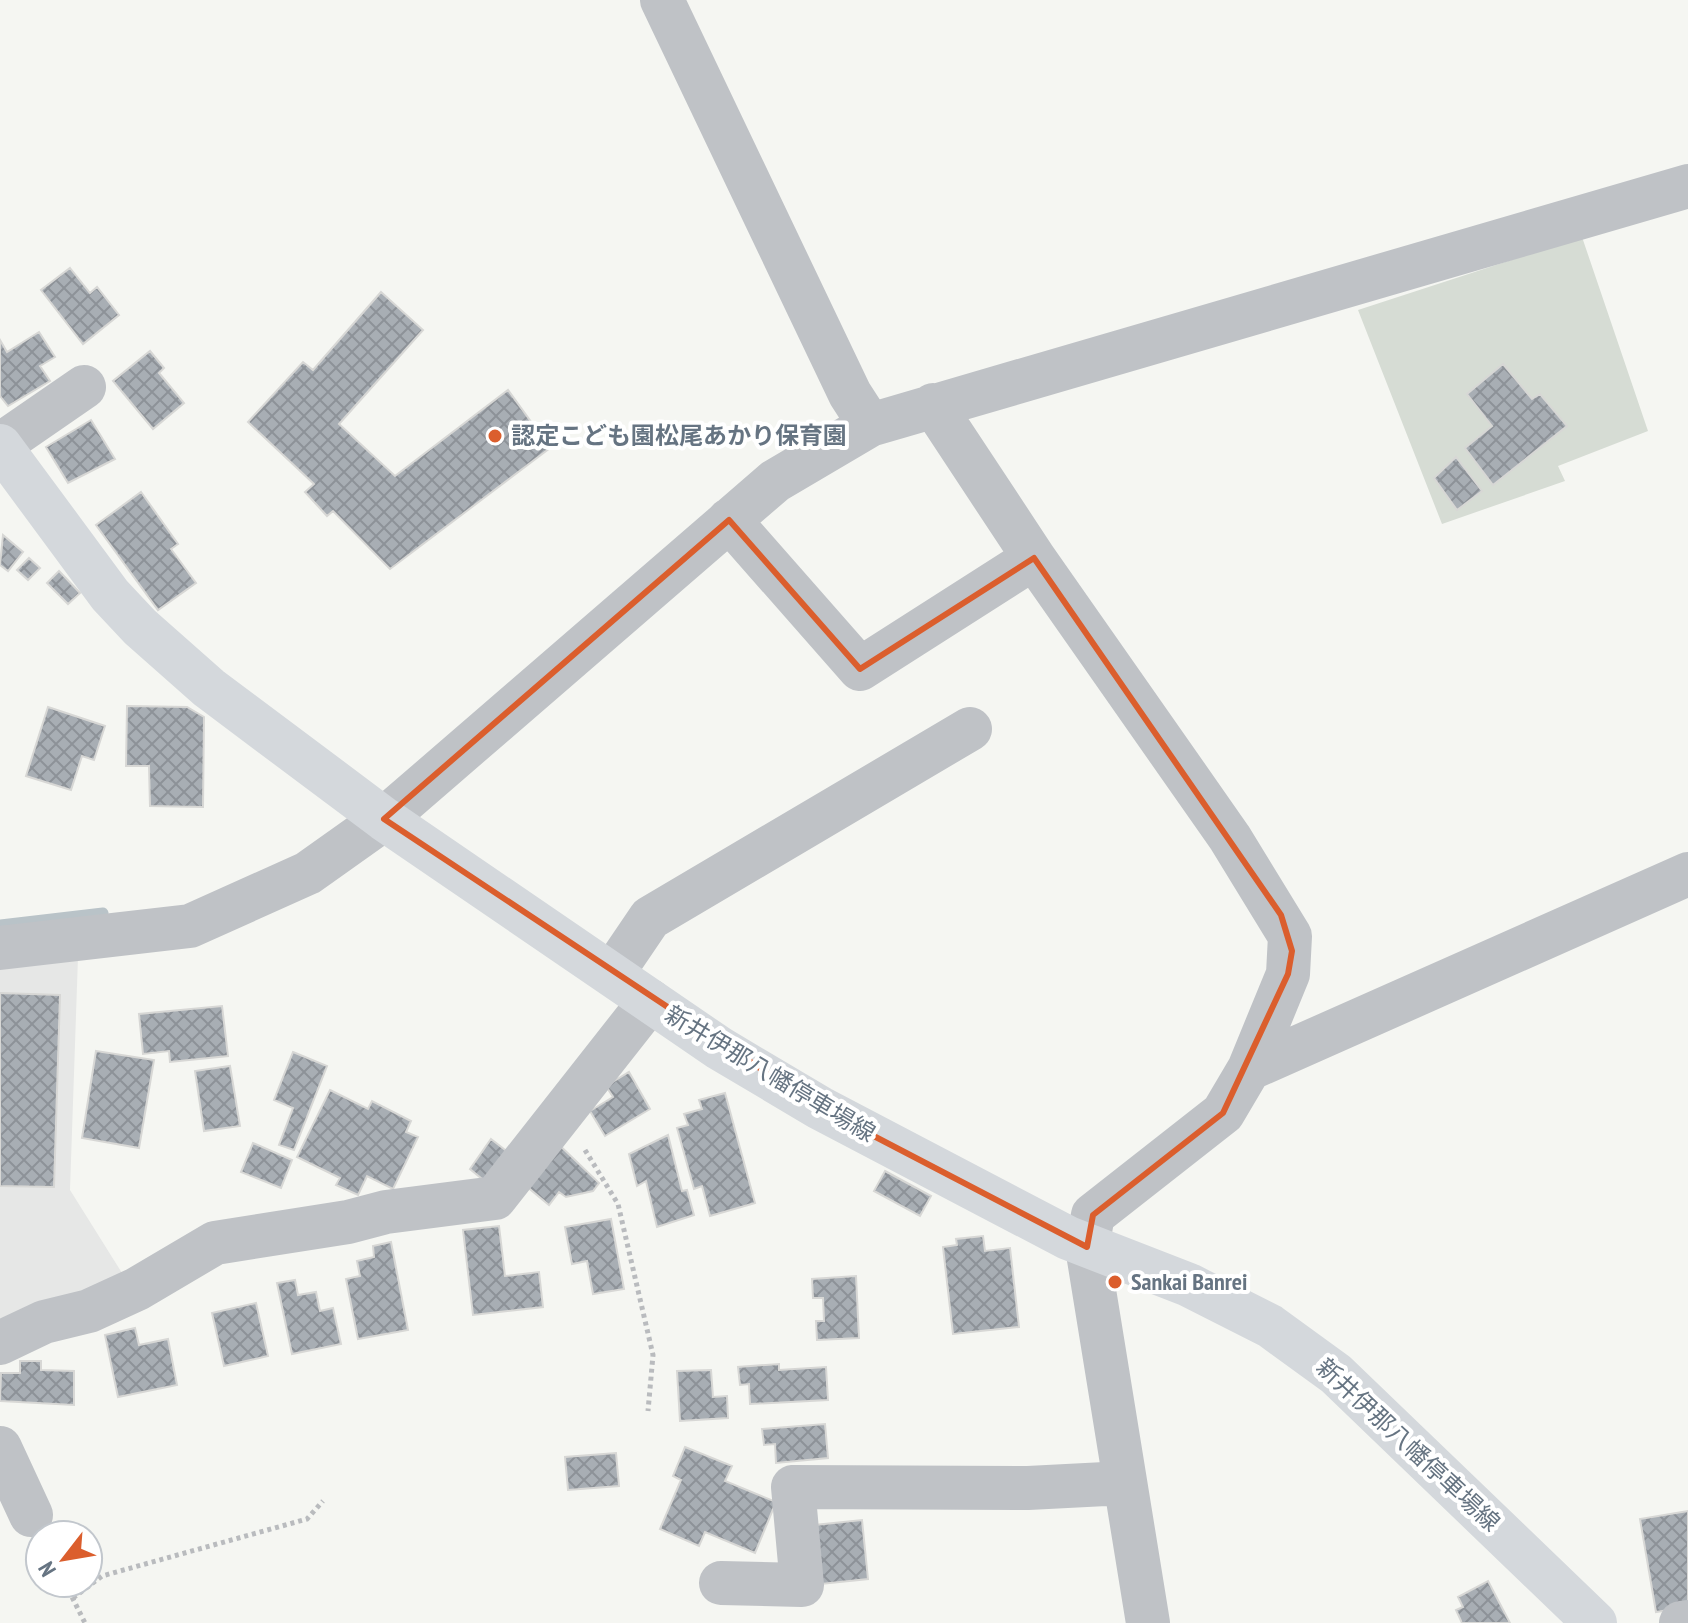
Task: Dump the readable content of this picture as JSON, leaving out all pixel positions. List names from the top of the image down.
{
  "streets": {
    "main road": ["新井伊那八幡停車場線"]
  },
  "places": ["認定こども園松尾あかり保育園", "Sankai Banrei"],
  "north": "bottom left"
}
